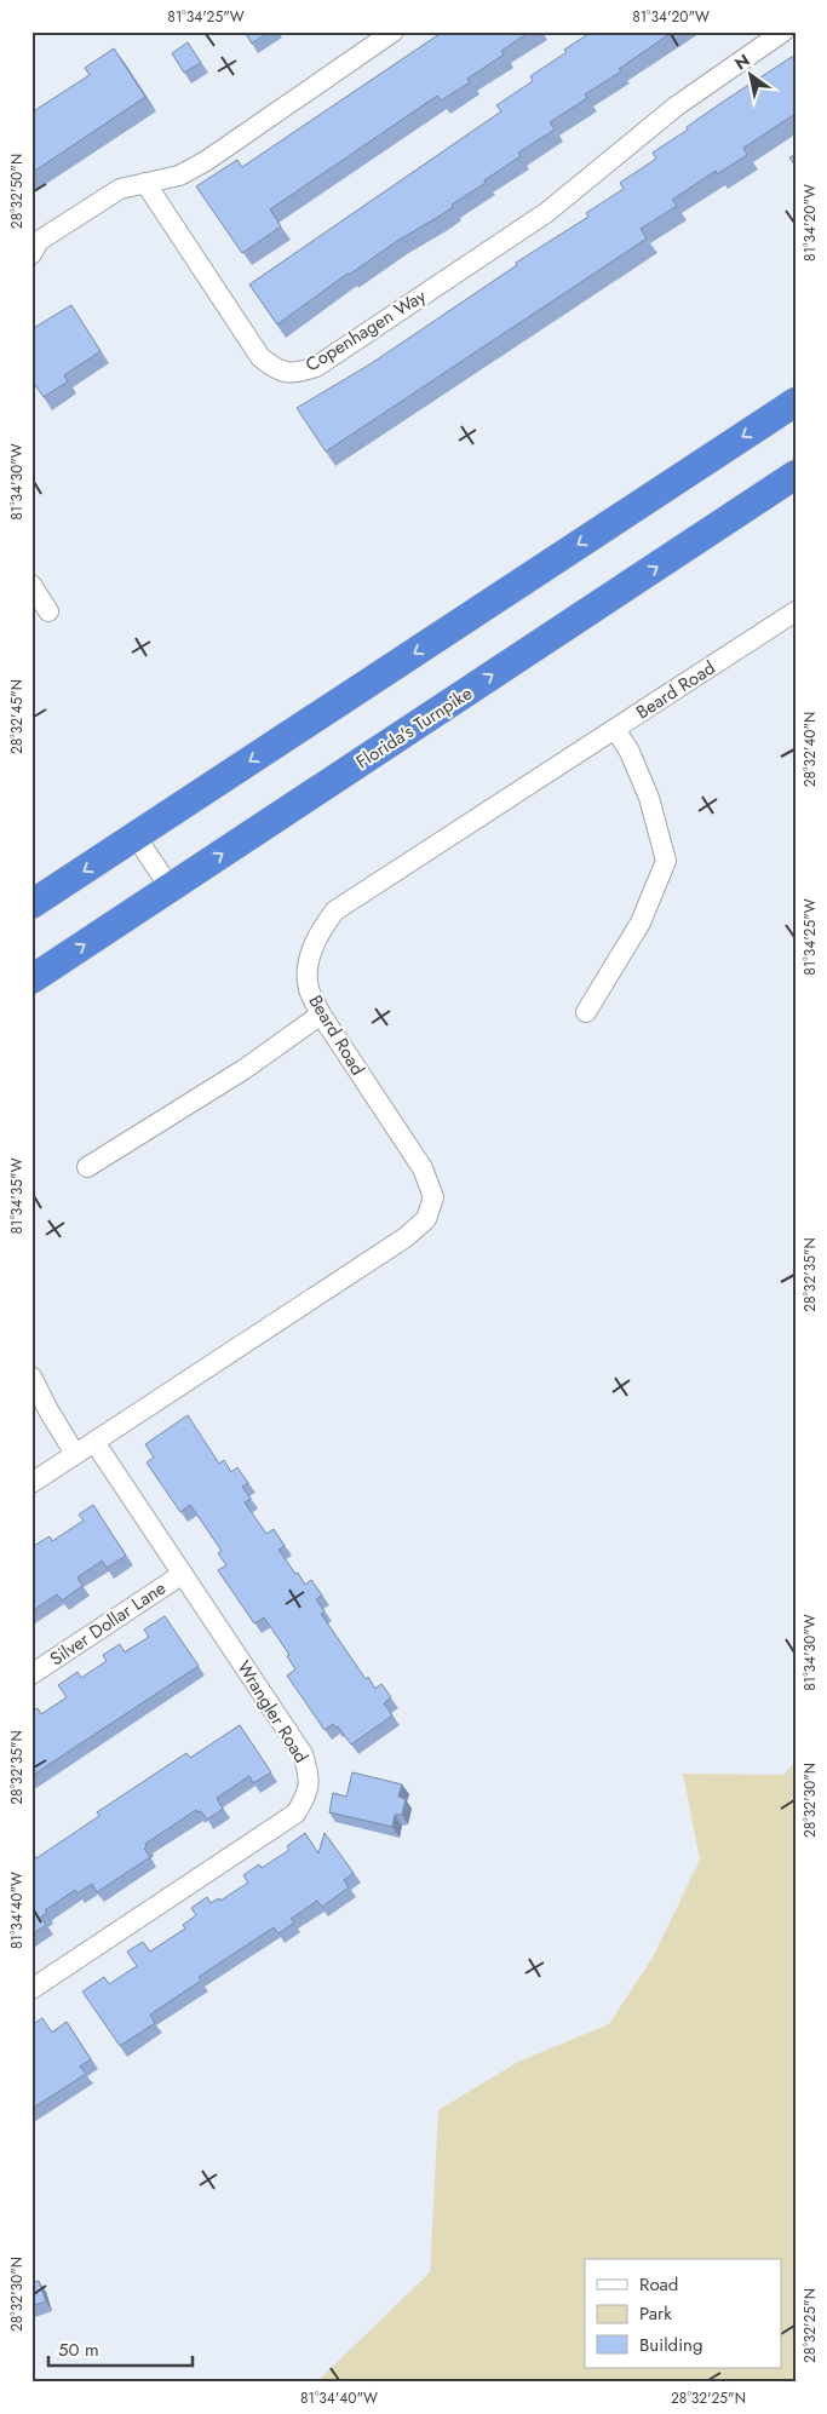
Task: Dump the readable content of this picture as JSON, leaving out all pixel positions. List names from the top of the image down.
{
  "streets": {
    "highway": ["Florida's Turnpike"],
    "street": [
      "Copenhagen Way",
      "Beard Road",
      "Silver Dollar Lane",
      "Wrangler Road"
    ]
  },
  "crossings": [
    ["Beard Road", "Wrangler Road"],
    ["Silver Dollar Lane", "Wrangler Road"]
  ],
  "legend": ["Road", "Park", "Building"],
  "scale_bar": "50 m",
  "north": "top left",
  "coordinates": [
    "81°34'25\"W",
    "81°34'20\"W",
    "28°32'50\"N",
    "81°34'30\"W",
    "28°32'45\"N",
    "28°32'40\"N",
    "81°34'35\"W",
    "28°32'35\"N",
    "28°32'30\"N",
    "81°34'40\"W",
    "28°32'25\"N"
  ]
}
